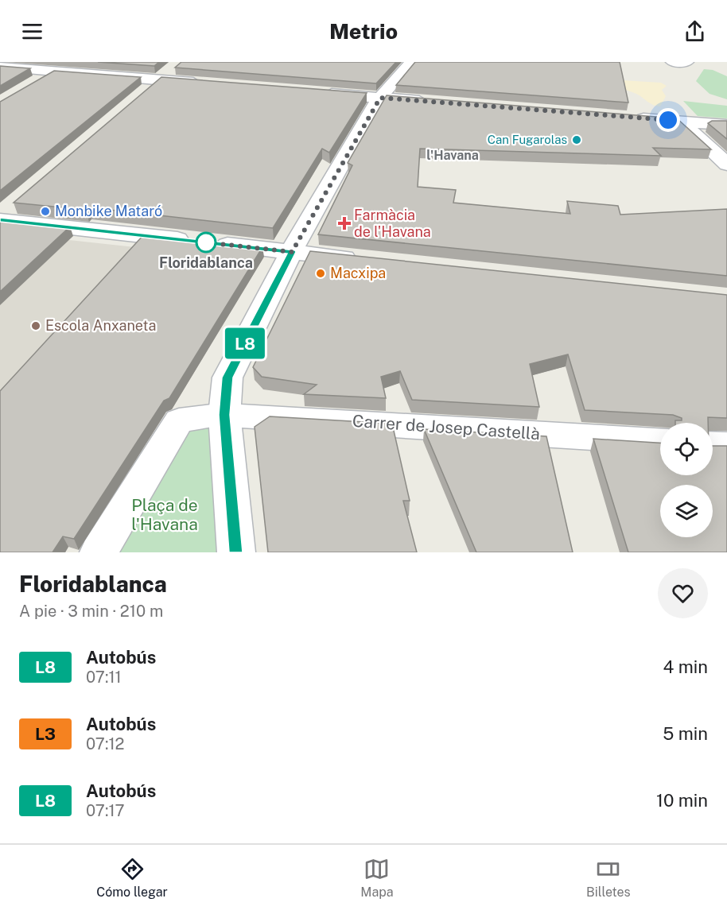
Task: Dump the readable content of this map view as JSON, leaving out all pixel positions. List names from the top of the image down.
{
  "streets": {
    "street": ["Carrer de Josep Castellà"]
  },
  "districts": ["l'Havana"],
  "parks": ["Plaça de l'Havana"],
  "places": {
    "other": [
      "Can Fugarolas",
      "Monbike Mataró",
      "Floridablanca",
      "Macxipa",
      "Escola Anxaneta"
    ],
    "health": ["Farmàcia de l'Havana"]
  },
  "lines": ["bus line L8"],
  "page": {
    "header": "Metrio",
    "on_map": "L8",
    "heading": ["Floridablanca", "A pie · 3 min · 210 m"],
    "list": [
      {
        "mark": "L8",
        "name": "Autobús",
        "note": "07:11",
        "value": "4 min"
      },
      {
        "mark": "L3",
        "name": "Autobús",
        "note": "07:12",
        "value": "5 min"
      },
      {
        "mark": "L8",
        "name": "Autobús",
        "note": "07:17",
        "value": "10 min"
      }
    ],
    "tabs": ["Cómo llegar", "Mapa", "Billetes"]
  }
}
